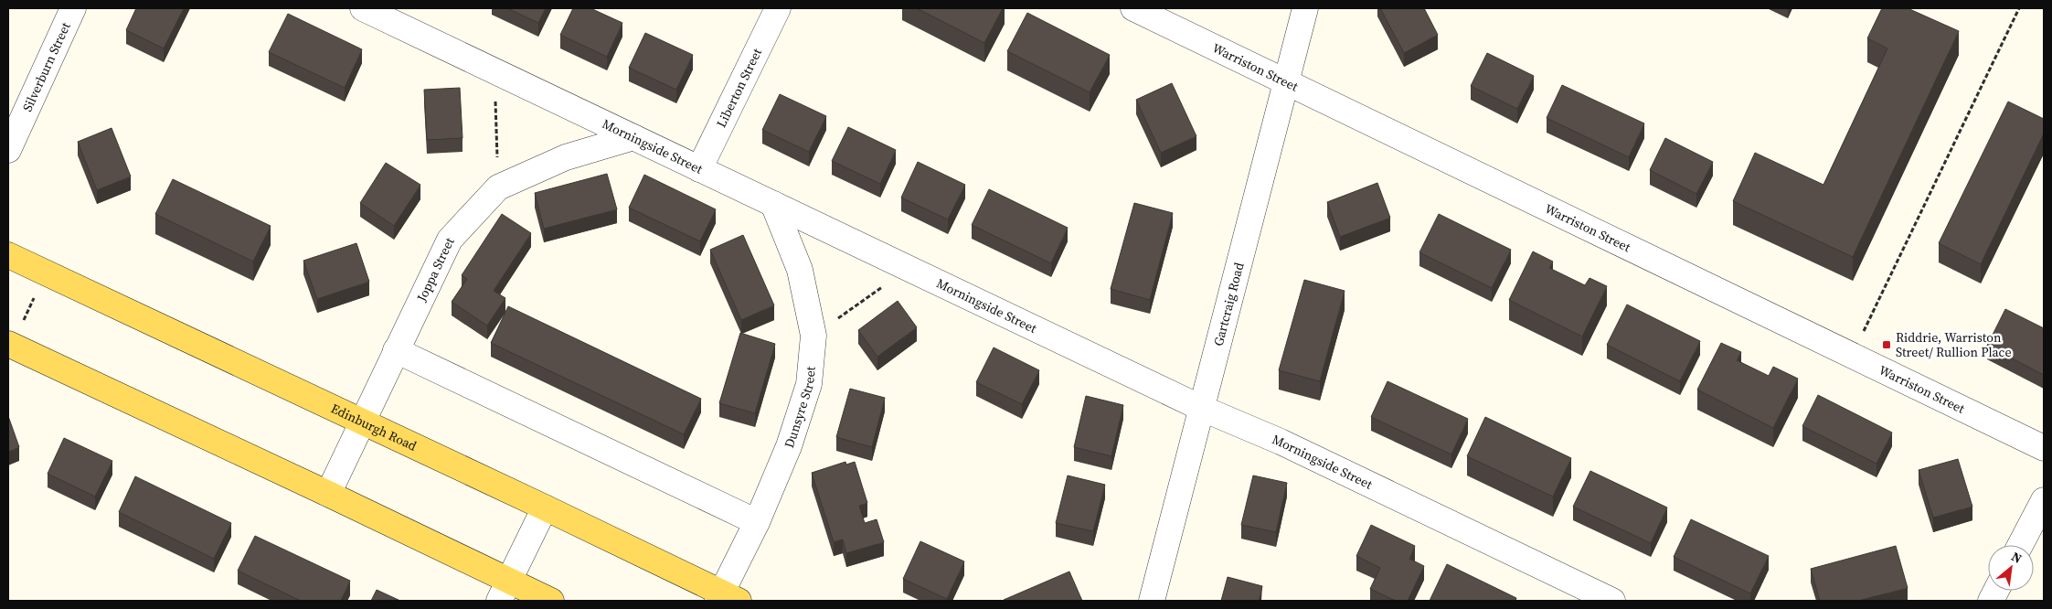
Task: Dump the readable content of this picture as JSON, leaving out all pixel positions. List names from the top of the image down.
{
  "streets": {
    "main road": ["Edinburgh Road"],
    "street": [
      "Warriston Street",
      "Silverburn Street",
      "Liberton Street",
      "Morningside Street",
      "Joppa Street",
      "Gartcraig Road",
      "Dunsyre Street"
    ]
  },
  "crossings": [
    ["Warriston Street", "Gartcraig Road"],
    ["Liberton Street", "Morningside Street"],
    ["Morningside Street", "Joppa Street"],
    ["Morningside Street", "Gartcraig Road"],
    ["Morningside Street", "Dunsyre Street"],
    ["Joppa Street", "Edinburgh Road"],
    ["Dunsyre Street", "Edinburgh Road"]
  ],
  "places": {
    "transit": ["Riddrie, Warriston Street/ Rullion Place"]
  },
  "north": "top right"
}
